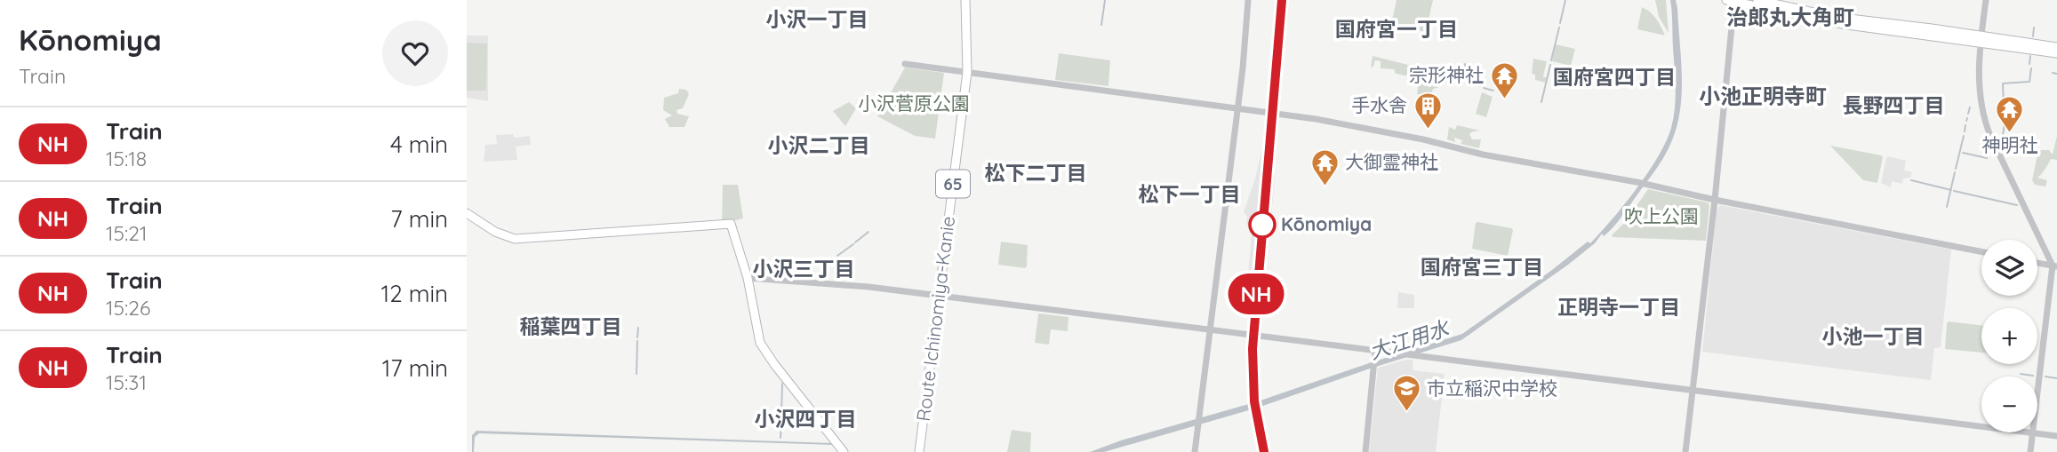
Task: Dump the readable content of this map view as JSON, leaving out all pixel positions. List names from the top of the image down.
{
  "streets": {
    "main road": ["65", "Route Ichinomiya-Kanie"]
  },
  "districts": [
    "治郎丸大角町",
    "小沢一丁目",
    "国府宮一丁目",
    "国府宮四丁目",
    "小池正明寺町",
    "長野四丁目",
    "小沢二丁目",
    "松下二丁目",
    "松下一丁目",
    "国府宮三丁目",
    "小沢三丁目",
    "正明寺一丁目",
    "稲葉四丁目",
    "小池一丁目",
    "小沢四丁目"
  ],
  "water": ["大江用水"],
  "parks": ["小沢菅原公園", "吹上公園"],
  "places": {
    "temple": ["宗形神社", "神明社", "大御霊神社"],
    "building": ["手水舎"],
    "other": ["Kōnomiya"],
    "school or university": ["市立稲沢中学校"]
  },
  "page": {
    "heading": ["Kōnomiya", "Train"],
    "on_map": "NH",
    "list": [
      {
        "mark": "NH",
        "name": "Train",
        "note": "15:18",
        "value": "4 min"
      },
      {
        "mark": "NH",
        "name": "Train",
        "note": "15:21",
        "value": "7 min"
      },
      {
        "mark": "NH",
        "name": "Train",
        "note": "15:26",
        "value": "12 min"
      },
      {
        "mark": "NH",
        "name": "Train",
        "note": "15:31",
        "value": "17 min"
      }
    ],
    "map_buttons": ["+", "−"]
  }
}
